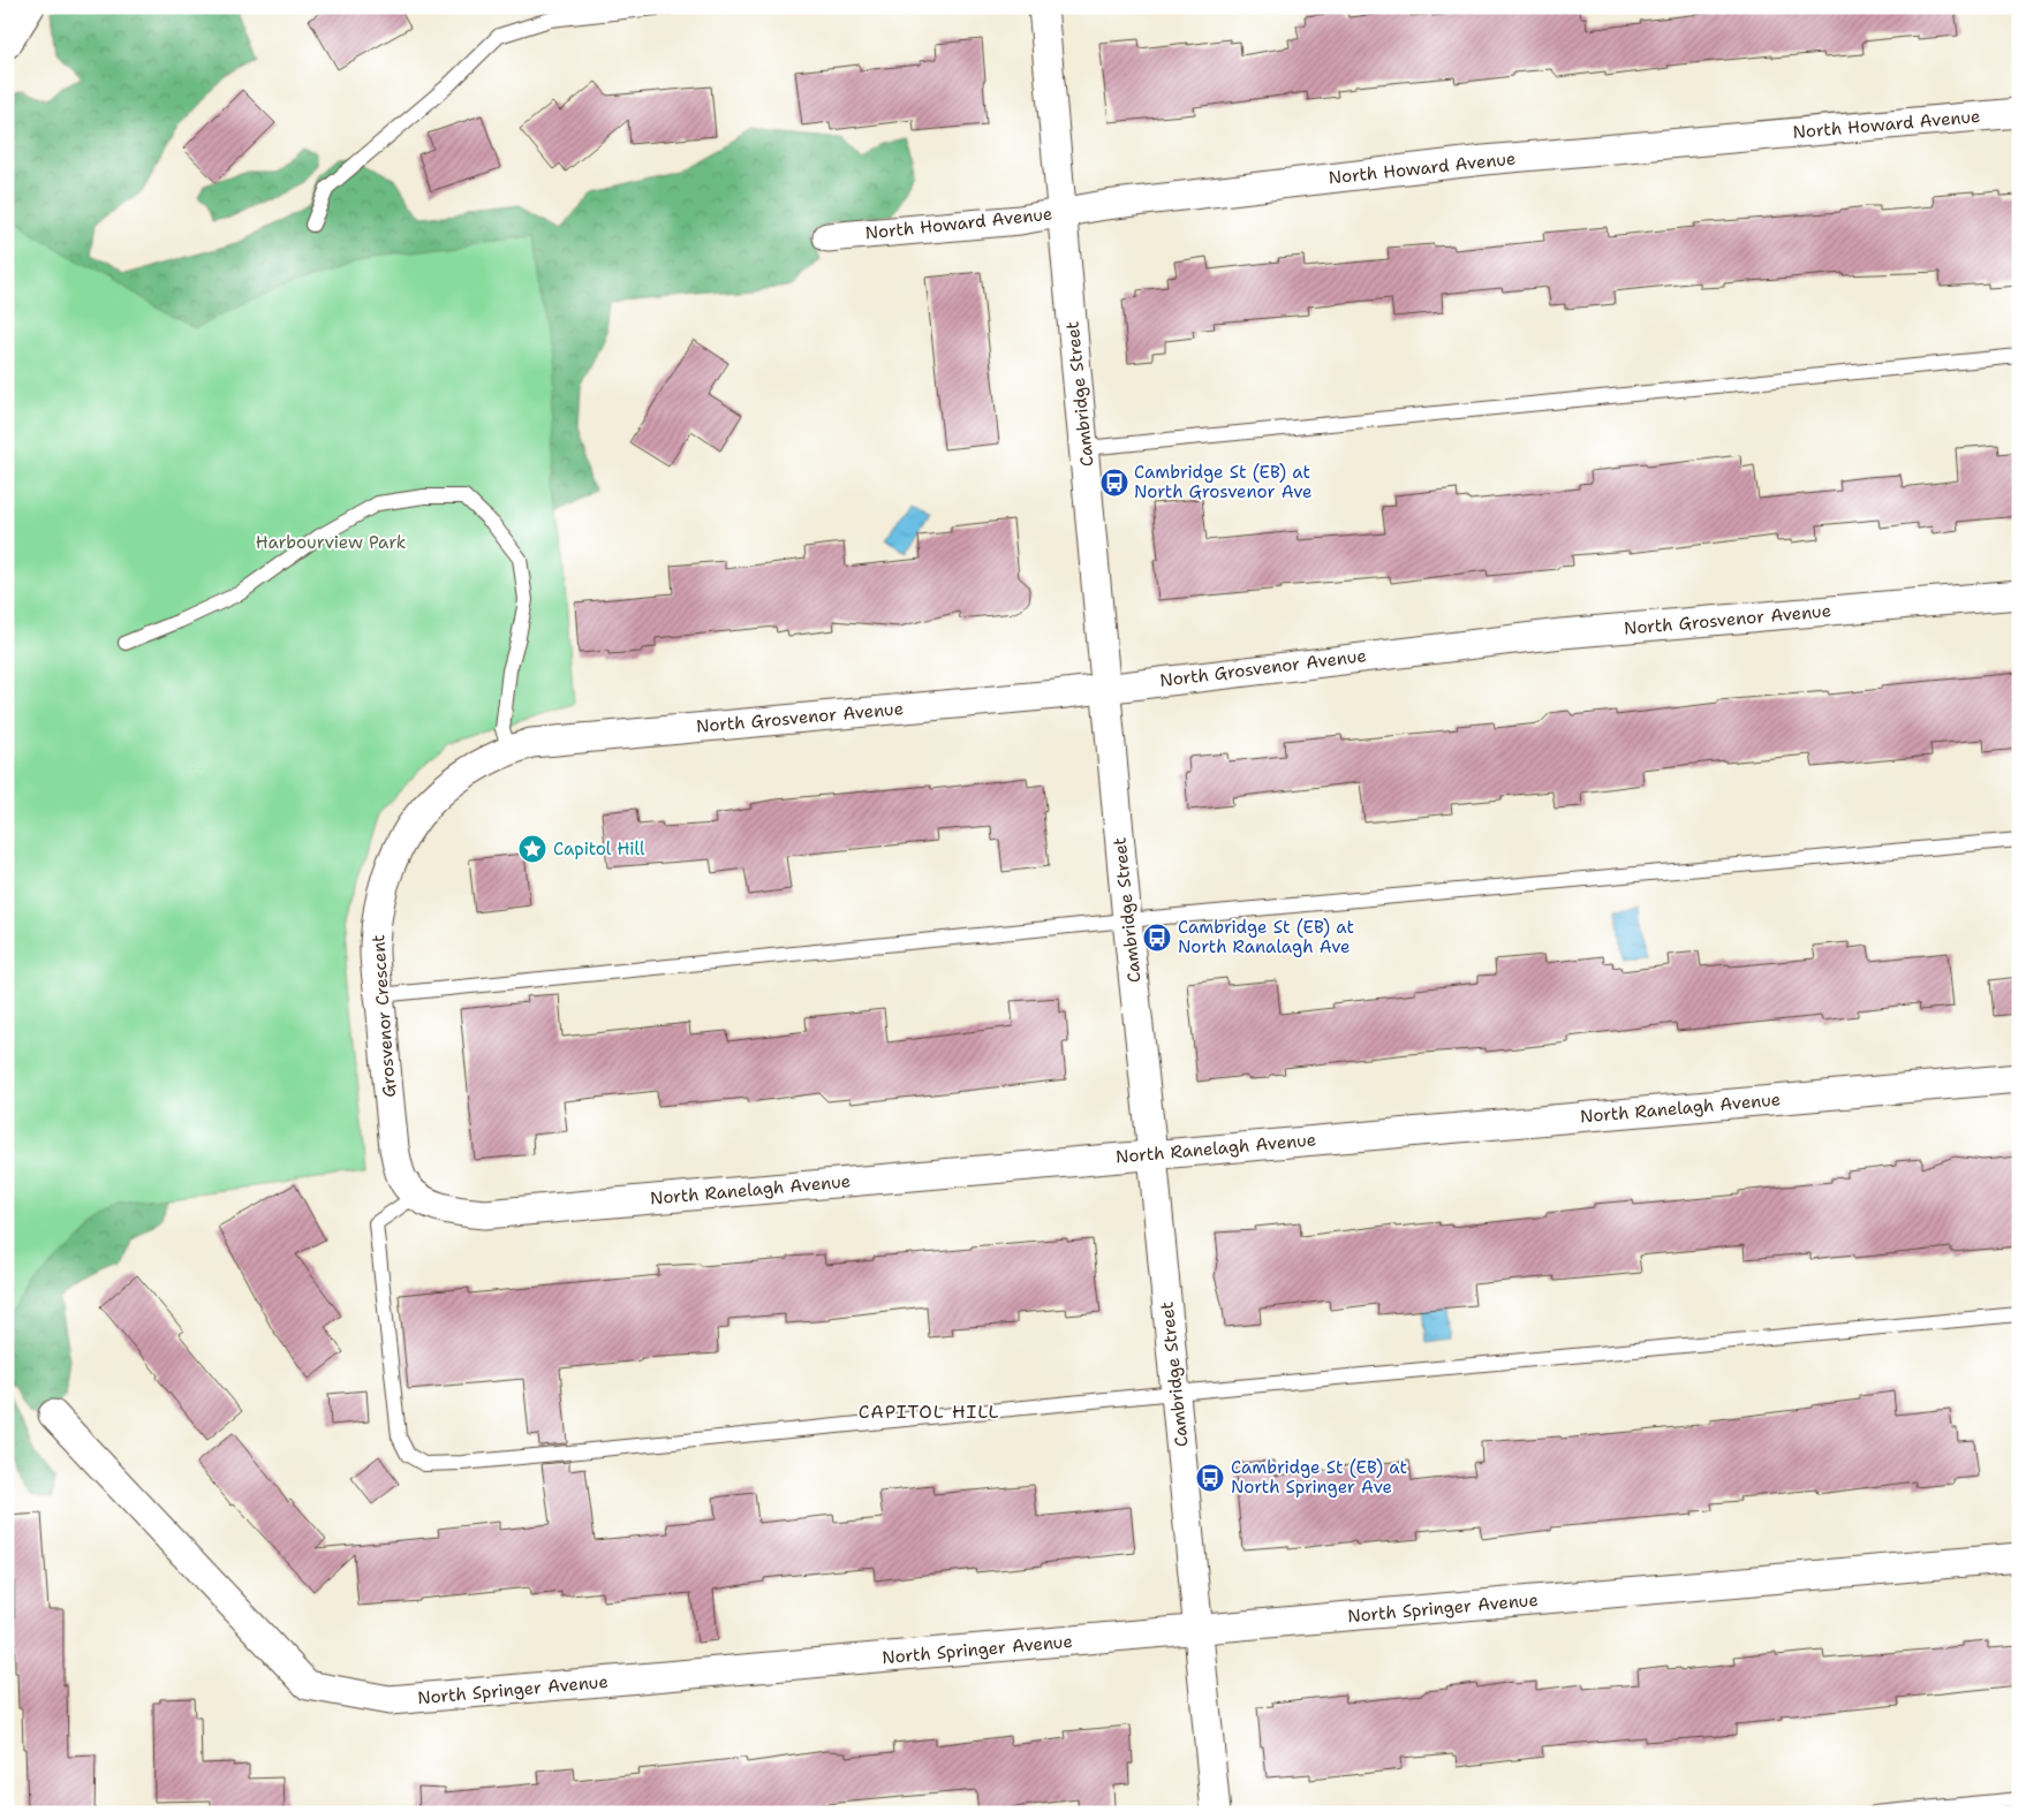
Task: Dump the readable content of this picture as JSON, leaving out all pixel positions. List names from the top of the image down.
{
  "streets": {
    "street": [
      "North Howard Avenue",
      "Cambridge Street",
      "North Grosvenor Avenue",
      "Grosvenor Crescent",
      "North Ranelagh Avenue",
      "North Springer Avenue"
    ]
  },
  "crossings": [
    ["North Howard Avenue", "Cambridge Street"],
    ["Cambridge Street", "North Grosvenor Avenue"],
    ["Cambridge Street", "North Ranelagh Avenue"],
    ["Cambridge Street", "North Springer Avenue"],
    ["North Grosvenor Avenue", "Grosvenor Crescent"],
    ["Grosvenor Crescent", "North Ranelagh Avenue"]
  ],
  "districts": ["CAPITOL HILL"],
  "parks": ["Harbourview Park"],
  "places": {
    "bus stop": ["Cambridge St (EB) at North Grosvenor Ave", "Cambridge St (EB) at North Ranalagh Ave", "Cambridge St (EB) at North Springer Ave"],
    "place": ["Capitol Hill"]
  }
}
